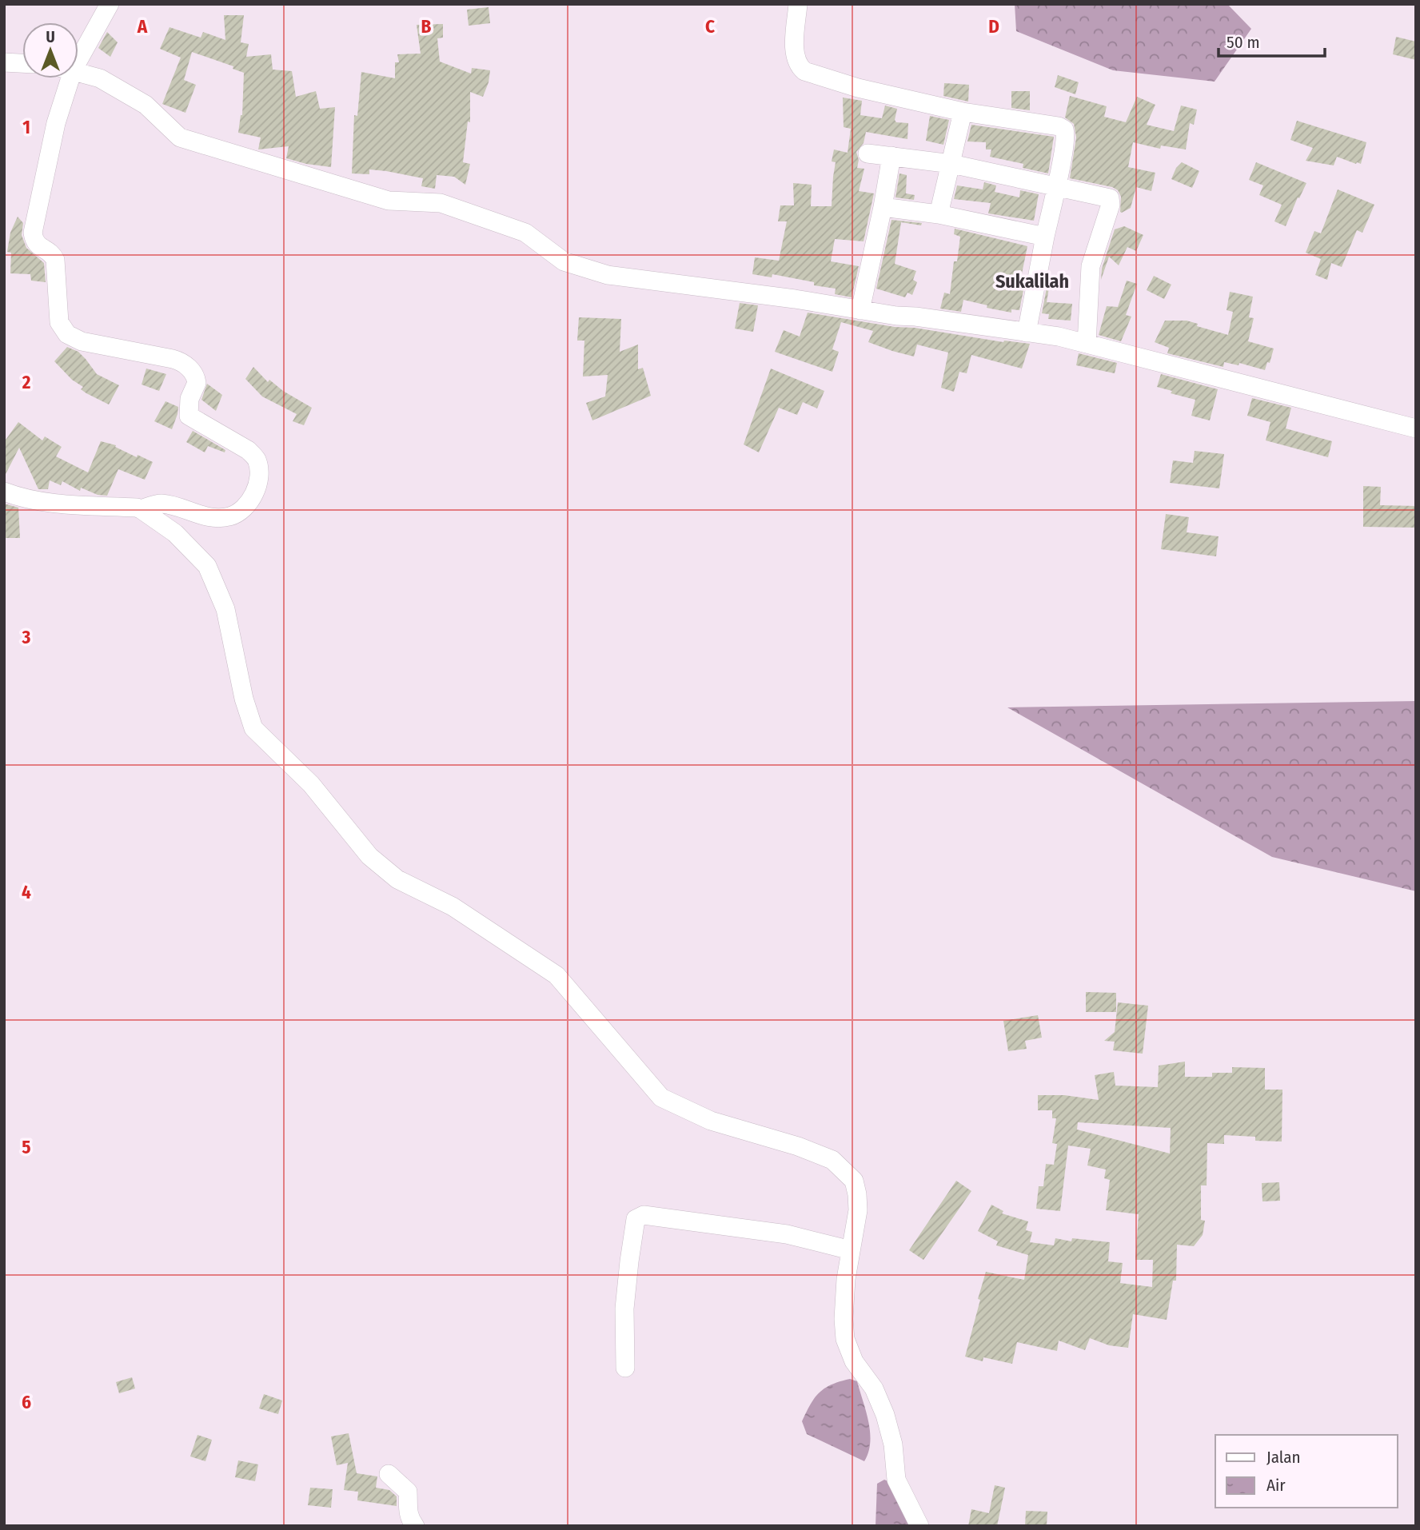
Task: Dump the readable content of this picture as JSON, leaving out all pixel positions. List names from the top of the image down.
{
  "districts": ["Sukalilah"],
  "legend": ["Jalan", "Air"],
  "scale_bar": "50 m",
  "north": "top",
  "grid": {
    "columns": [
      "A",
      "B",
      "C",
      "D"
    ],
    "rows": [
      "1",
      "2",
      "3",
      "4",
      "5",
      "6"
    ]
  }
}
